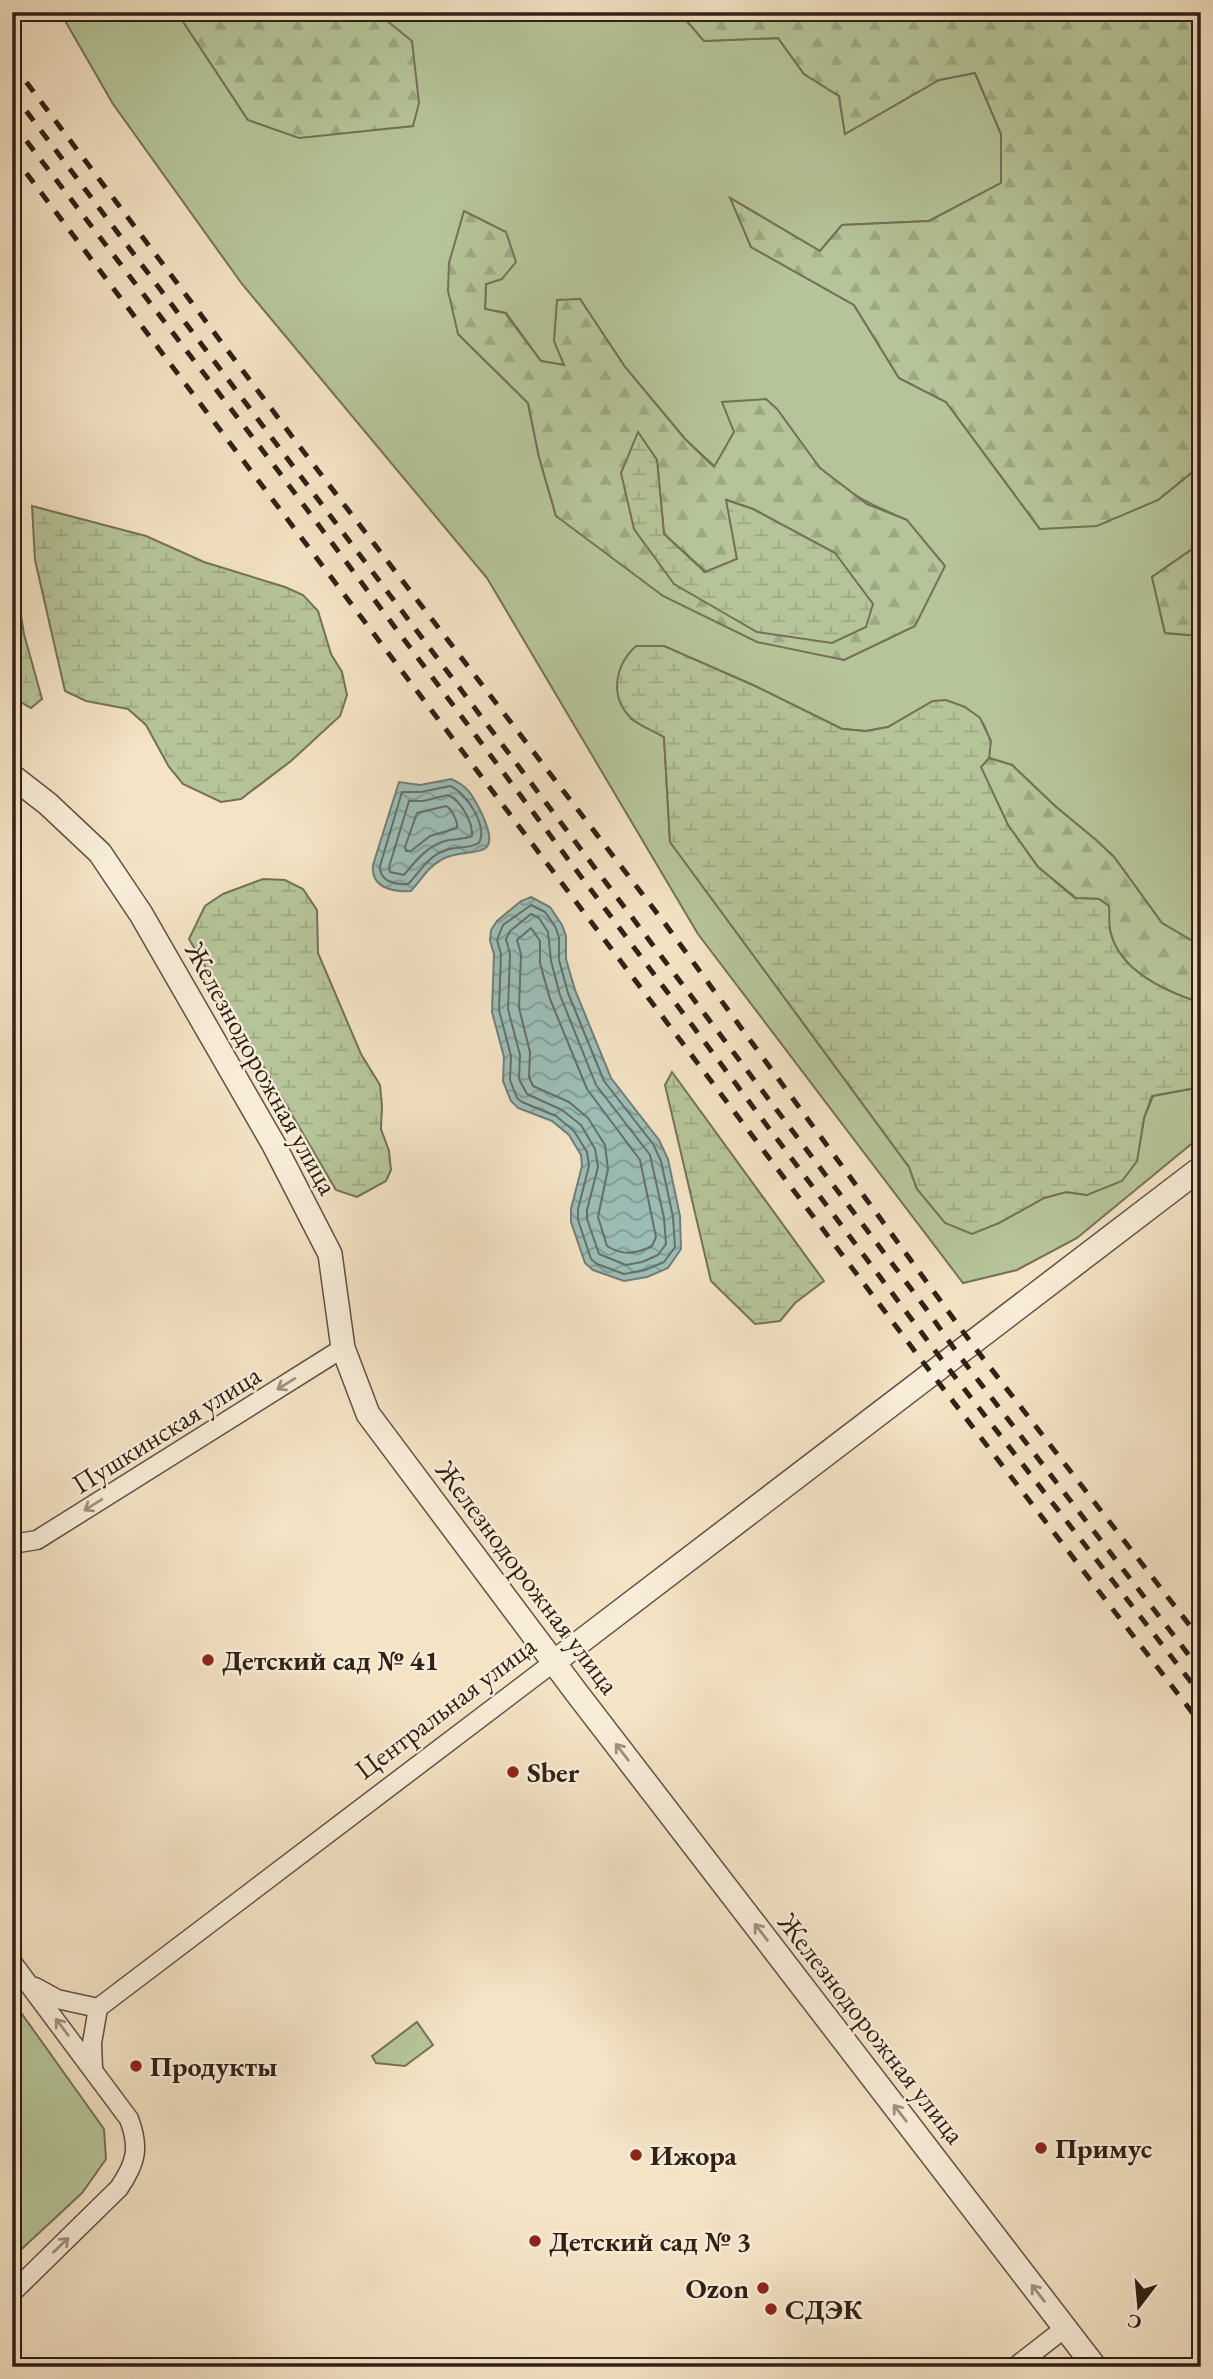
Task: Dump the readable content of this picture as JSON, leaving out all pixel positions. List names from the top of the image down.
{
  "streets": {
    "street": ["Железнодорожная улица", "Пушкинская улица", "Центральная улица"]
  },
  "crossings": [
    ["Железнодорожная улица", "Пушкинская улица"],
    ["Железнодорожная улица", "Центральная улица"]
  ],
  "one_way": ["Железнодорожная улица", "Пушкинская улица"],
  "places": [
    "Детский сад № 41",
    "Sber",
    "Продукты",
    "Примус",
    "Ижора",
    "Детский сад № 3",
    "Ozon",
    "СДЭК"
  ],
  "north": "bottom"
}
